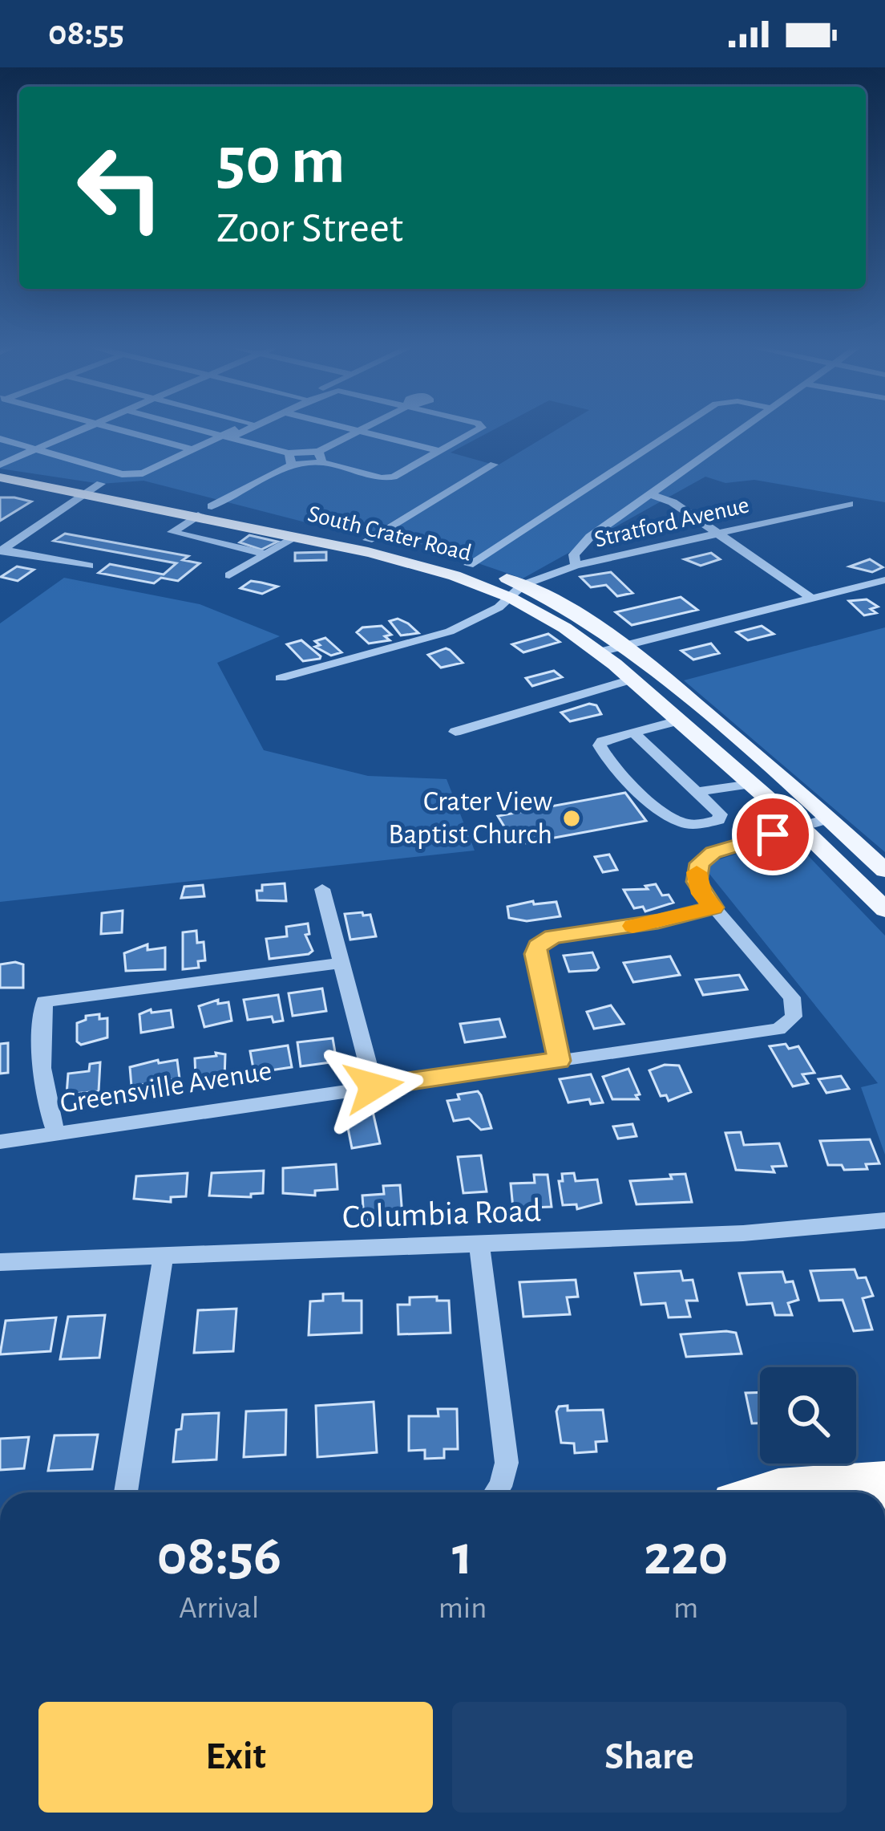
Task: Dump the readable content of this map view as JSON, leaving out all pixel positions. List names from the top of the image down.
{
  "streets": {
    "main road": ["South Crater Road"],
    "street": ["Stratford Avenue", "Greensville Avenue", "Columbia Road"]
  },
  "crossings": [
    ["Stratford Avenue", "South Crater Road"]
  ],
  "places": ["Crater View Baptist Church"],
  "page": {
    "status": "08:55",
    "turn": ["50 m", "Zoor Street"],
    "eta": [
      "08:56",
      "Arrival",
      "1",
      "min",
      "220",
      "m"
    ],
    "buttons": ["Exit", "Share"]
  }
}
